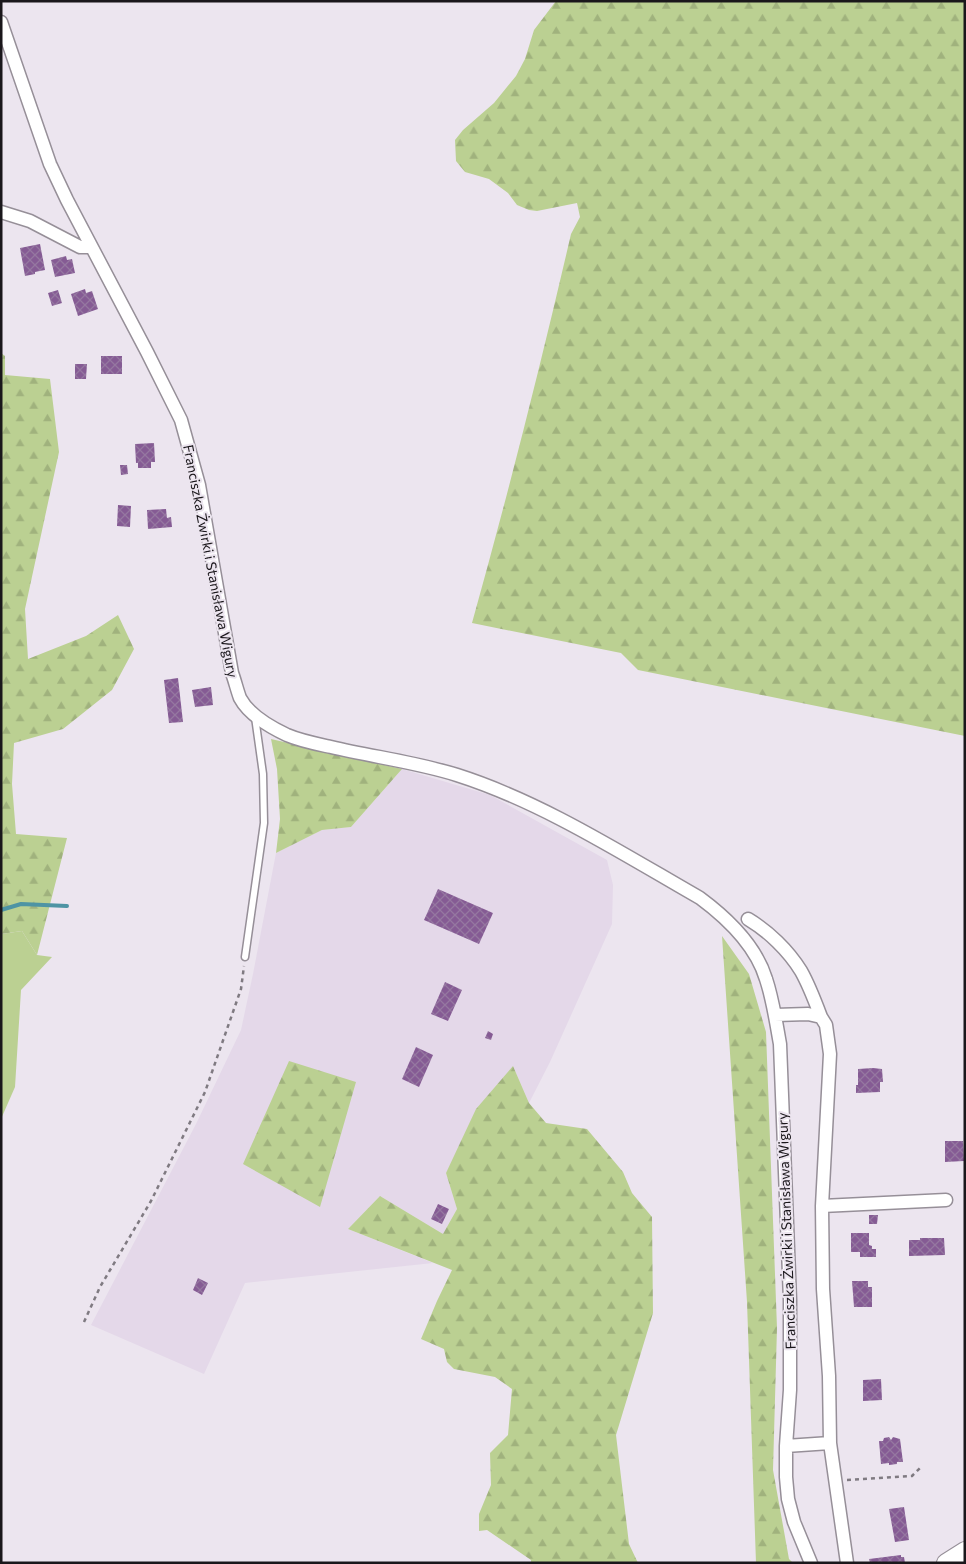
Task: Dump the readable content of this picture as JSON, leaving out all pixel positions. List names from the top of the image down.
{
  "streets": {
    "street": ["Franciszka Żwirki i Stanisława Wigury"]
  }
}
